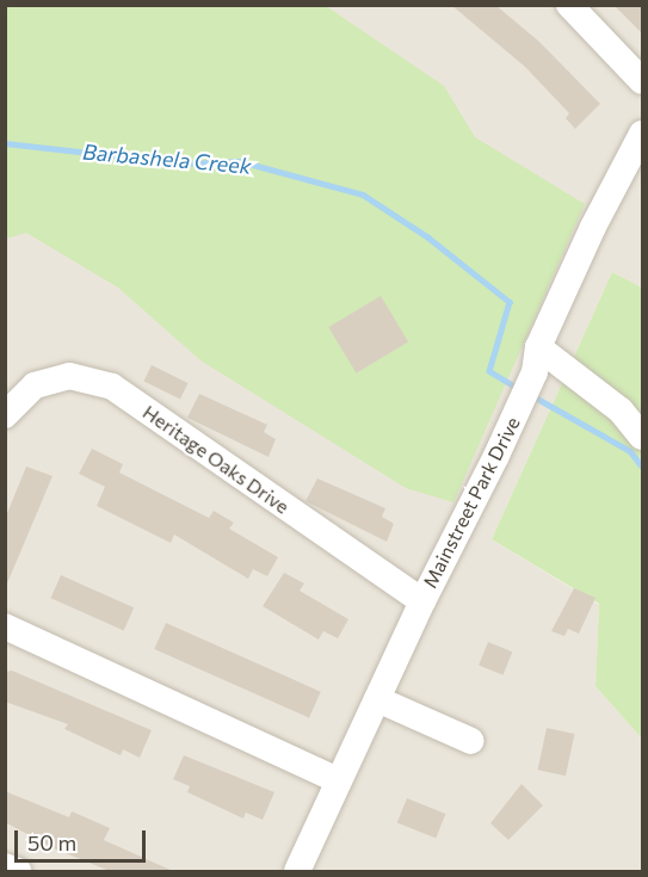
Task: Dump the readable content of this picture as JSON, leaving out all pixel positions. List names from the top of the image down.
{
  "streets": {
    "street": ["Heritage Oaks Drive", "Mainstreet Park Drive"]
  },
  "crossings": [
    ["Heritage Oaks Drive", "Mainstreet Park Drive"]
  ],
  "water": ["Barbashela Creek"],
  "scale_bar": "50 m"
}
